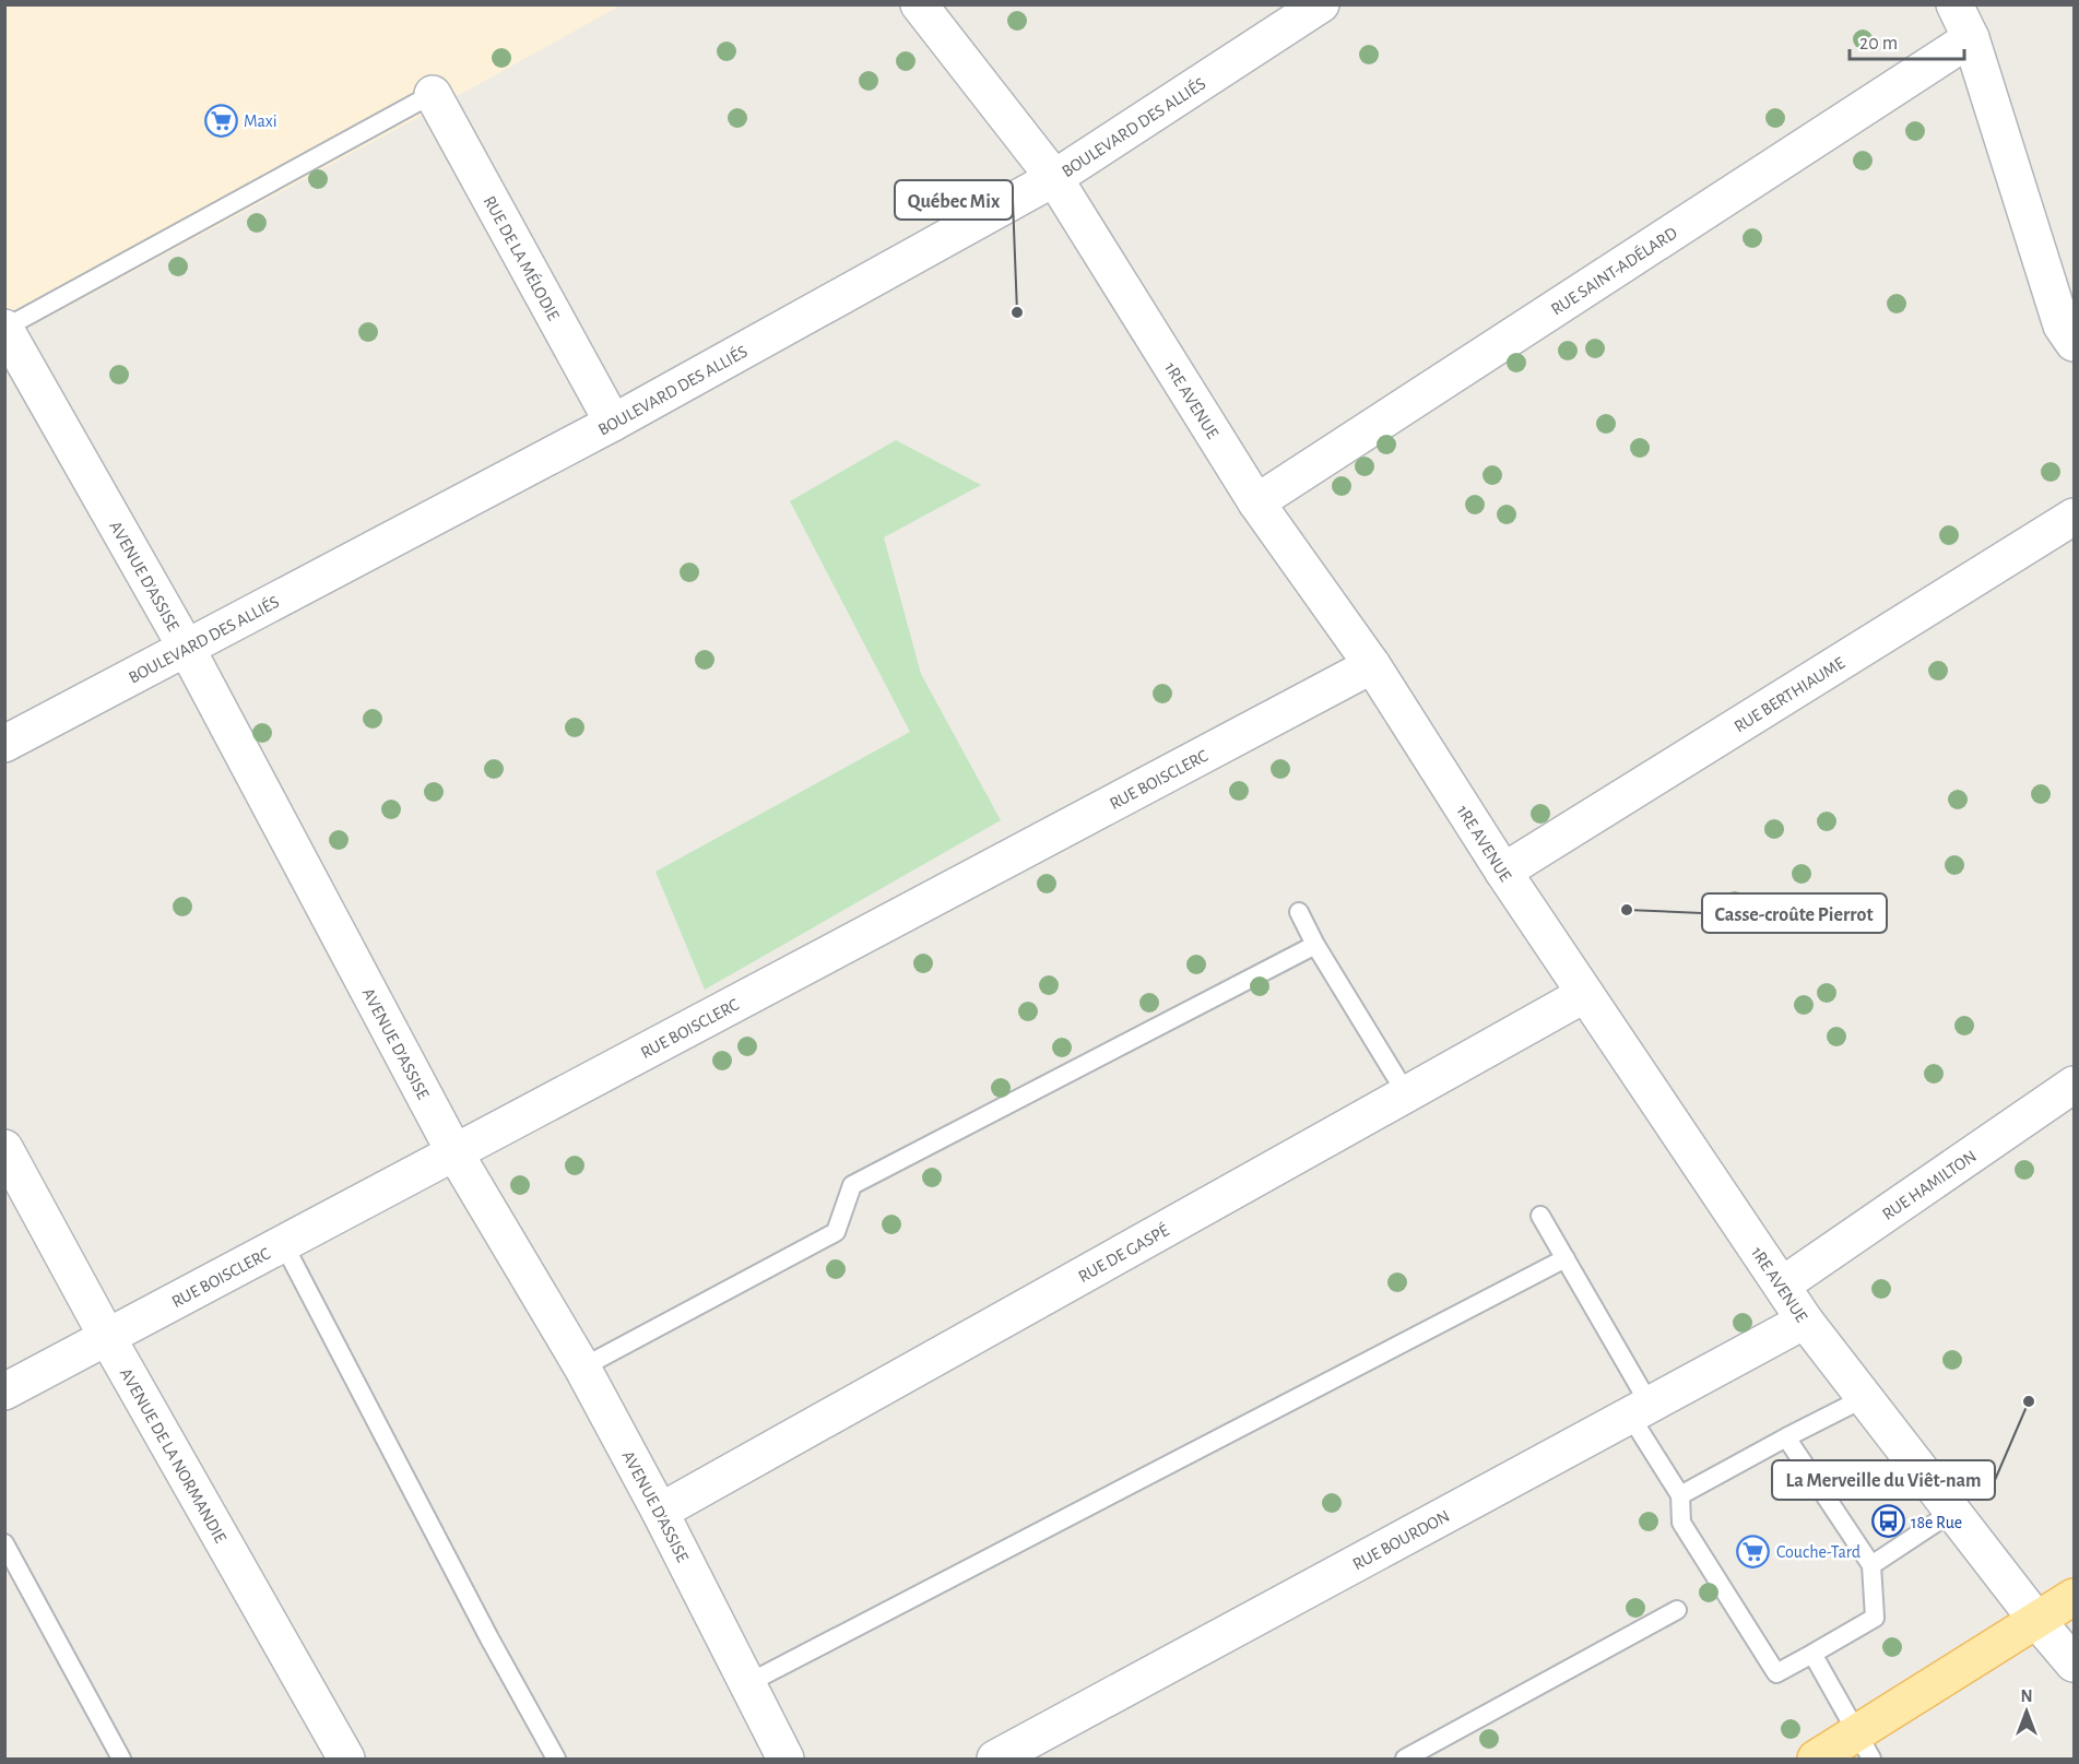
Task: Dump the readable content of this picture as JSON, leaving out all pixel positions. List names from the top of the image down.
{
  "streets": {
    "street": [
      "BOULEVARD DES ALLIÉS",
      "RUE DE LA MÉLODIE",
      "RUE SAINT-ADÉLARD",
      "1RE AVENUE",
      "AVENUE D'ASSISE",
      "RUE BERTHIAUME",
      "RUE BOISCLERC",
      "RUE HAMILTON",
      "RUE DE GASPÉ",
      "AVENUE DE LA NORMANDIE",
      "RUE BOURDON"
    ]
  },
  "crossings": [
    ["BOULEVARD DES ALLIÉS", "RUE DE LA MÉLODIE"],
    ["BOULEVARD DES ALLIÉS", "1RE AVENUE"],
    ["BOULEVARD DES ALLIÉS", "AVENUE D'ASSISE"],
    ["RUE SAINT-ADÉLARD", "1RE AVENUE"],
    ["1RE AVENUE", "RUE BERTHIAUME"],
    ["1RE AVENUE", "RUE BOISCLERC"],
    ["1RE AVENUE", "RUE HAMILTON"],
    ["1RE AVENUE", "RUE DE GASPÉ"],
    ["1RE AVENUE", "RUE BOURDON"],
    ["AVENUE D'ASSISE", "RUE BOISCLERC"],
    ["AVENUE D'ASSISE", "RUE DE GASPÉ"],
    ["RUE BOISCLERC", "AVENUE DE LA NORMANDIE"]
  ],
  "places": {
    "supermarket": ["Maxi", "Couche-Tard"],
    "other": ["Québec Mix", "Casse-croûte Pierrot", "La Merveille du Viêt-nam"],
    "bus stop": ["18e Rue"]
  },
  "scale_bar": "20 m",
  "north": "top"
}
